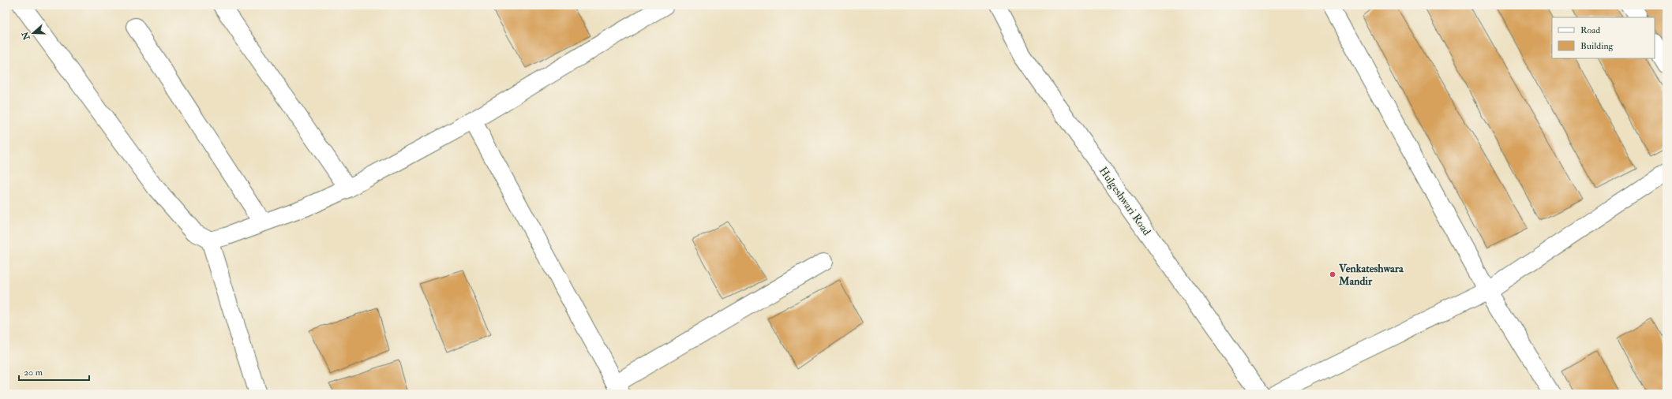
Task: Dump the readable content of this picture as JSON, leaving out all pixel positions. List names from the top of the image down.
{
  "streets": {
    "street": ["Hulgeshwari Road"]
  },
  "places": ["Venkateshwara Mandir"],
  "legend": ["Road", "Building"],
  "scale_bar": "20 m",
  "north": "left"
}
